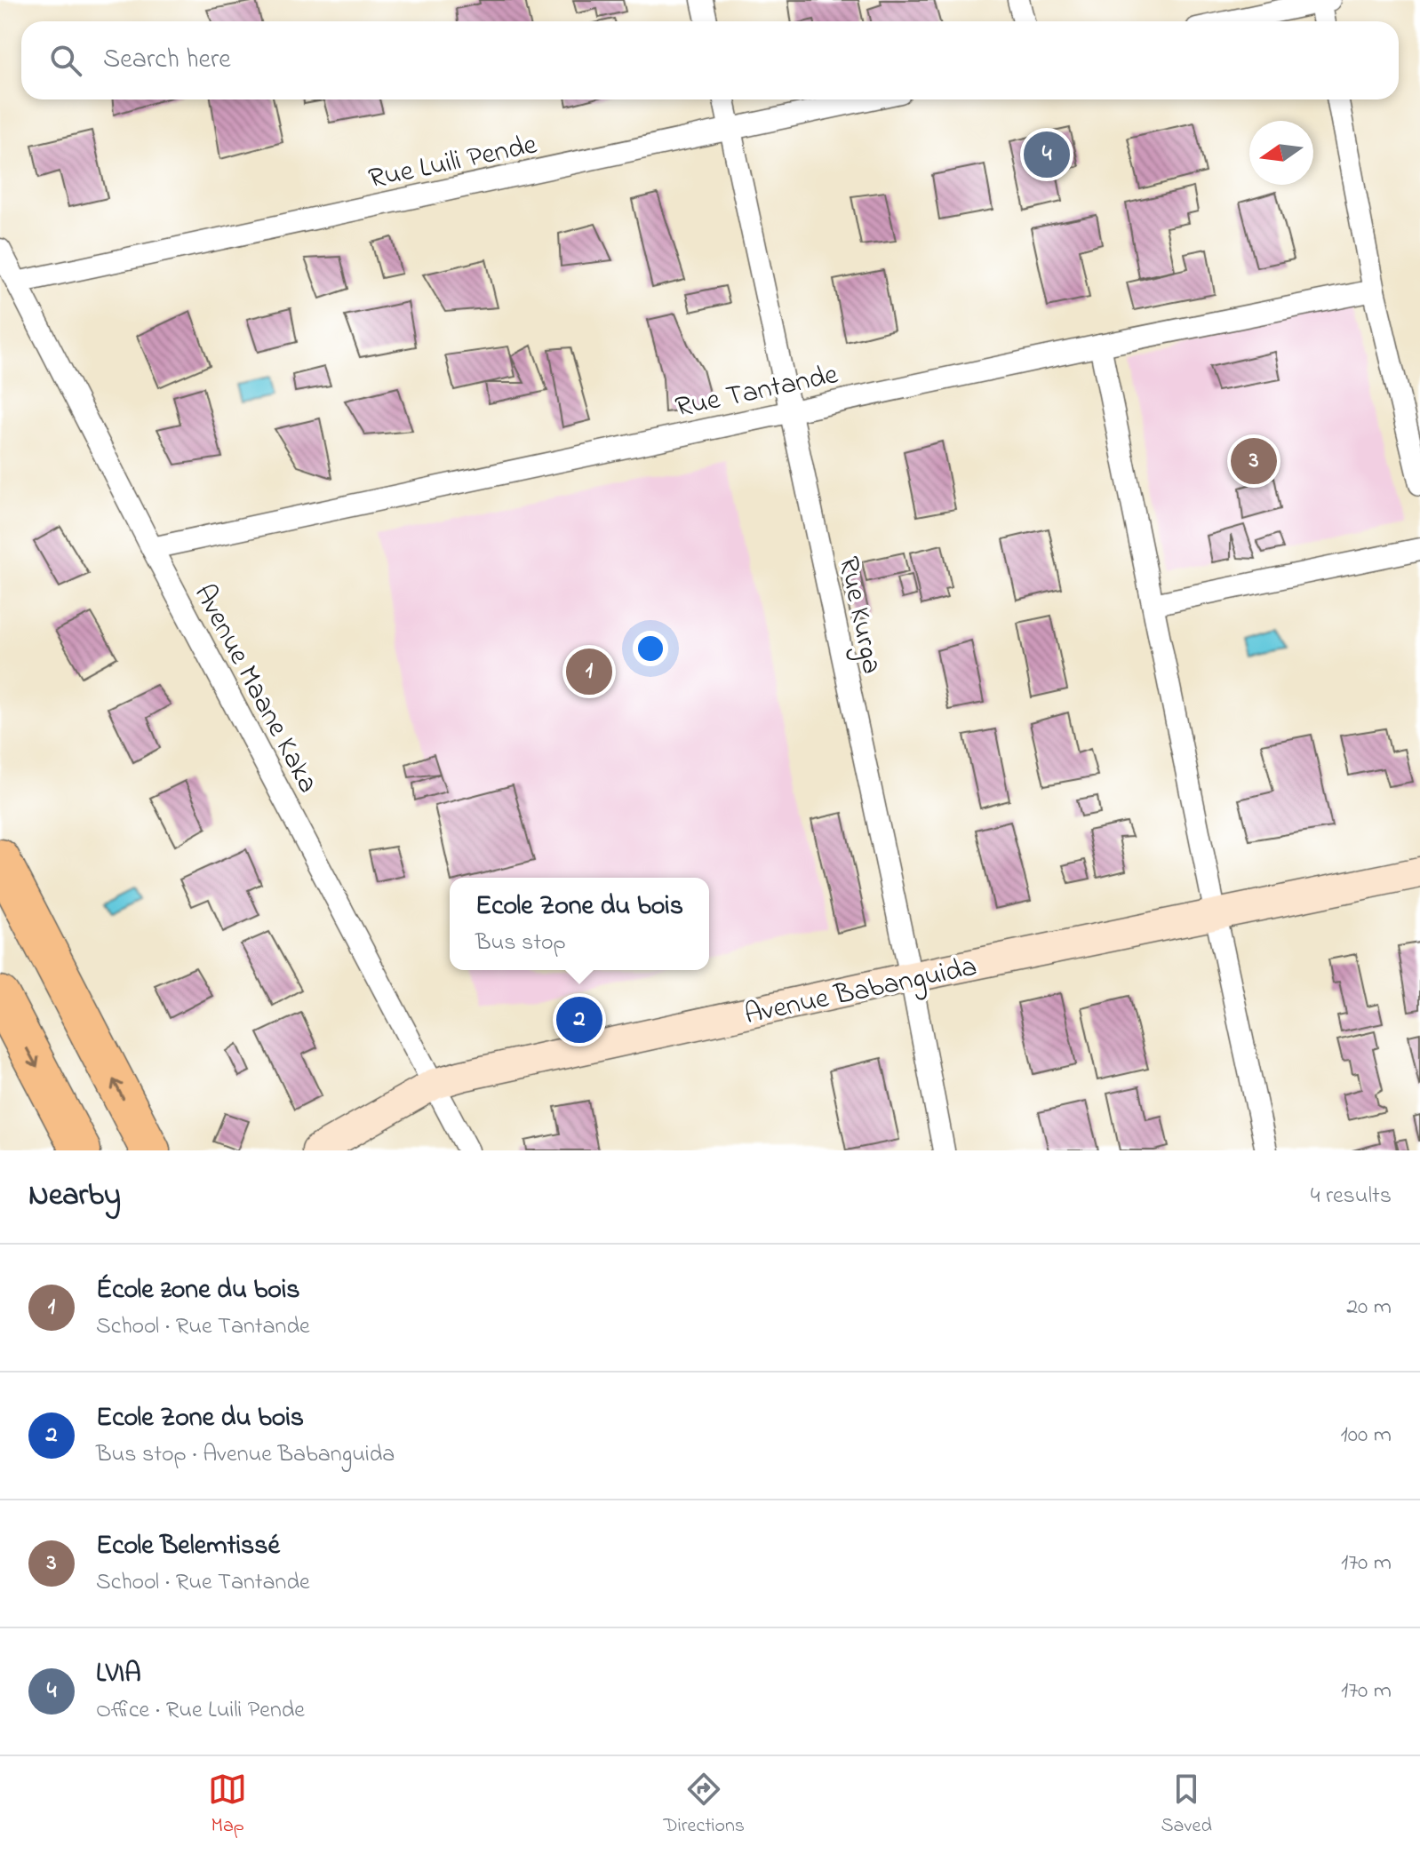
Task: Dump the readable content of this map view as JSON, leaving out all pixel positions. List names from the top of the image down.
{
  "streets": {
    "street": [
      "Rue Luili Pende",
      "Rue Tantande",
      "Rue Kurga",
      "Avenue Maane Kaka",
      "Avenue Babanguida"
    ]
  },
  "crossings": [
    ["Rue Luili Pende", "Rue Kurga"],
    ["Rue Luili Pende", "Avenue Maane Kaka"],
    ["Rue Tantande", "Rue Kurga"],
    ["Rue Tantande", "Avenue Maane Kaka"],
    ["Rue Kurga", "Avenue Babanguida"],
    ["Avenue Maane Kaka", "Avenue Babanguida"]
  ],
  "north": "left",
  "page": {
    "search": "Search here",
    "pins": [
      "4",
      "3",
      "1",
      "2"
    ],
    "popup": ["Ecole Zone du bois", "Bus stop"],
    "heading": ["Nearby", "4 results"],
    "list": [
      {
        "mark": "1",
        "name": "École zone du bois",
        "note": "School · Rue Tantande",
        "value": "20 m"
      },
      {
        "mark": "2",
        "name": "Ecole Zone du bois",
        "note": "Bus stop · Avenue Babanguida",
        "value": "100 m"
      },
      {
        "mark": "3",
        "name": "Ecole Belemtissé",
        "note": "School · Rue Tantande",
        "value": "170 m"
      },
      {
        "mark": "4",
        "name": "LVIA",
        "note": "Office · Rue Luili Pende",
        "value": "170 m"
      }
    ],
    "nav": ["Map", "Directions", "Saved"]
  }
}
